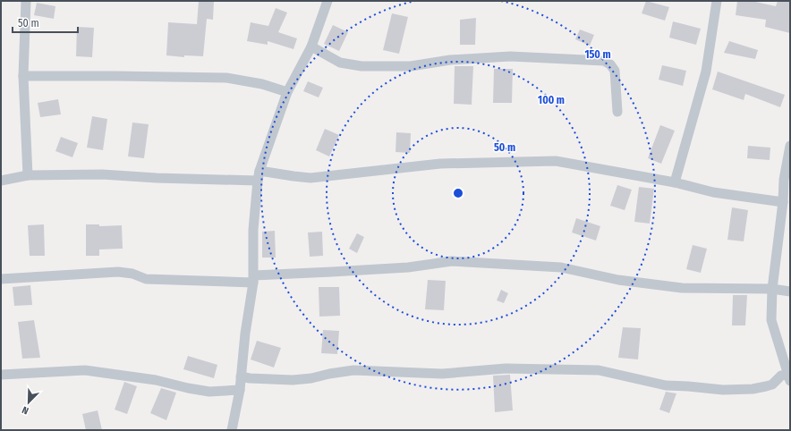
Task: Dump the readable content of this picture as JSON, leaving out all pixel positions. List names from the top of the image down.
{
  "scale_bar": "50 m",
  "north": "bottom left",
  "rings": ["150 m", "100 m", "50 m"]
}
